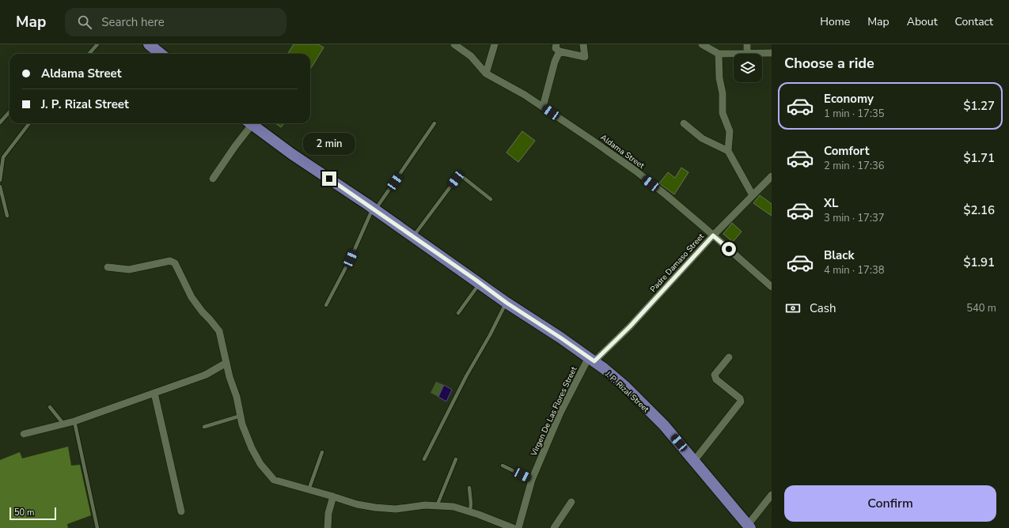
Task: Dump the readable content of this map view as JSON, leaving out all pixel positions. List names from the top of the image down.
{
  "streets": {
    "main road": ["J. P. Rizal Street"],
    "street": ["Aldama Street", "Padre Damaso Street", "Virgen De Las Flores Street"]
  },
  "crossings": [
    ["Aldama Street", "Padre Damaso Street"],
    ["Padre Damaso Street", "J. P. Rizal Street"],
    ["Padre Damaso Street", "Virgen De Las Flores Street"],
    ["J. P. Rizal Street", "Virgen De Las Flores Street"]
  ],
  "scale_bar": "50 m",
  "page": {
    "header": "Map",
    "search": "Search here",
    "nav": [
      "Home",
      "Map",
      "About",
      "Contact"
    ],
    "heading": "Choose a ride",
    "banner": ["Aldama Street", "J. P. Rizal Street"],
    "list": [
      {
        "name": "Economy",
        "note": "1 min · 17:35",
        "value": "$1.27"
      },
      {
        "name": "Comfort",
        "note": "2 min · 17:36",
        "value": "$1.71"
      },
      {
        "name": "XL",
        "note": "3 min · 17:37",
        "value": "$2.16"
      },
      {
        "name": "Black",
        "note": "4 min · 17:38",
        "value": "$1.91"
      }
    ],
    "bubble": "2 min",
    "pay": ["Cash", "540 m"],
    "buttons": "Confirm",
    "scale": "50 m"
  }
}
